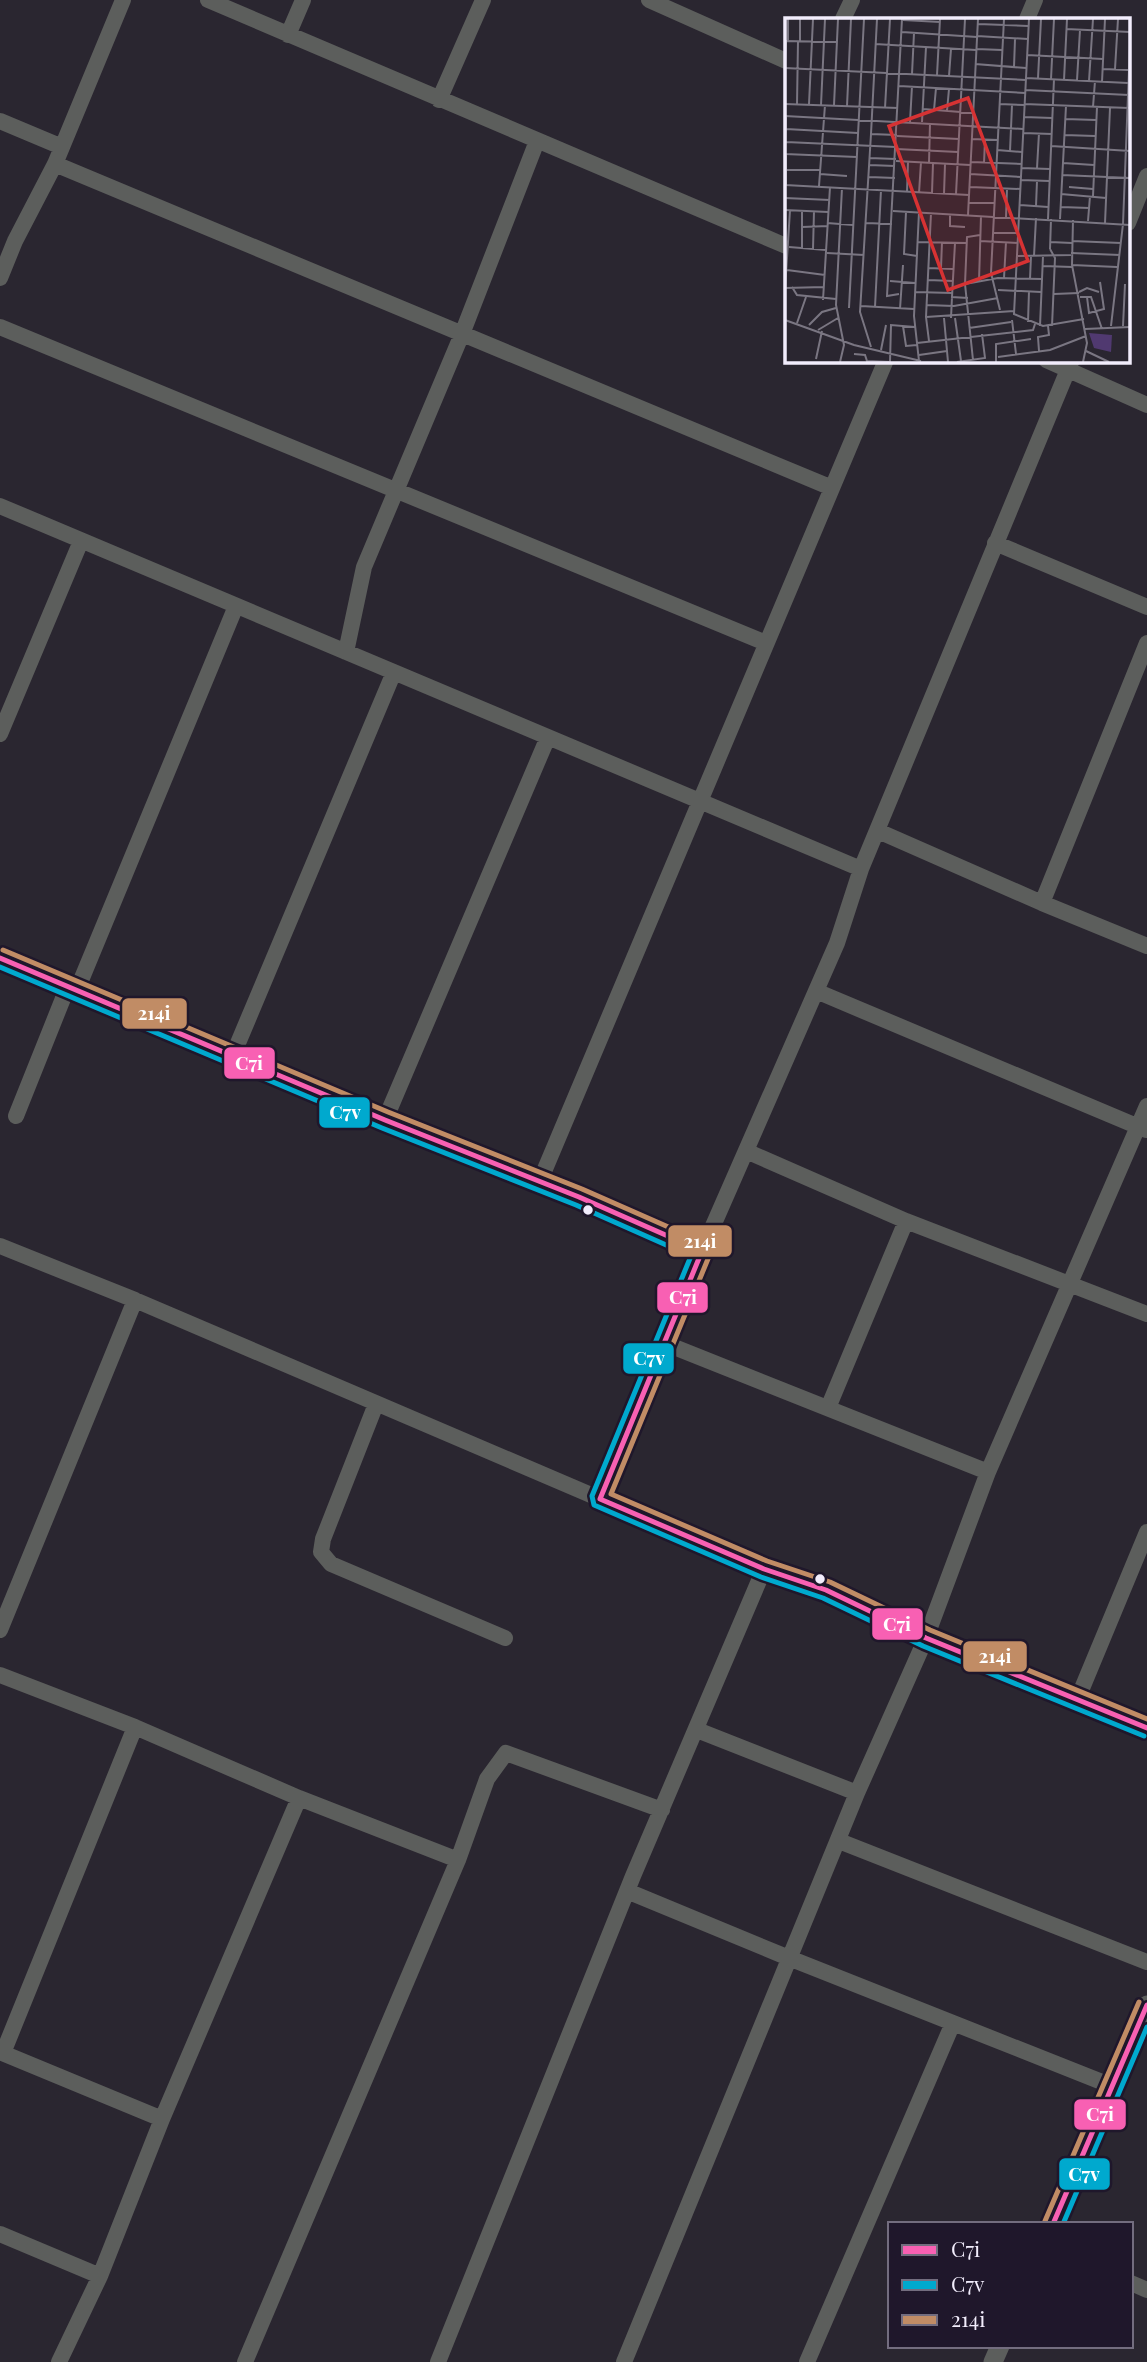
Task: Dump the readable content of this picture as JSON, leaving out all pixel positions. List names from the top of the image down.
{
  "lines": ["transit line 214i", "transit line C7i", "transit line C7v"],
  "legend": ["C7i", "C7v", "214i"]
}
